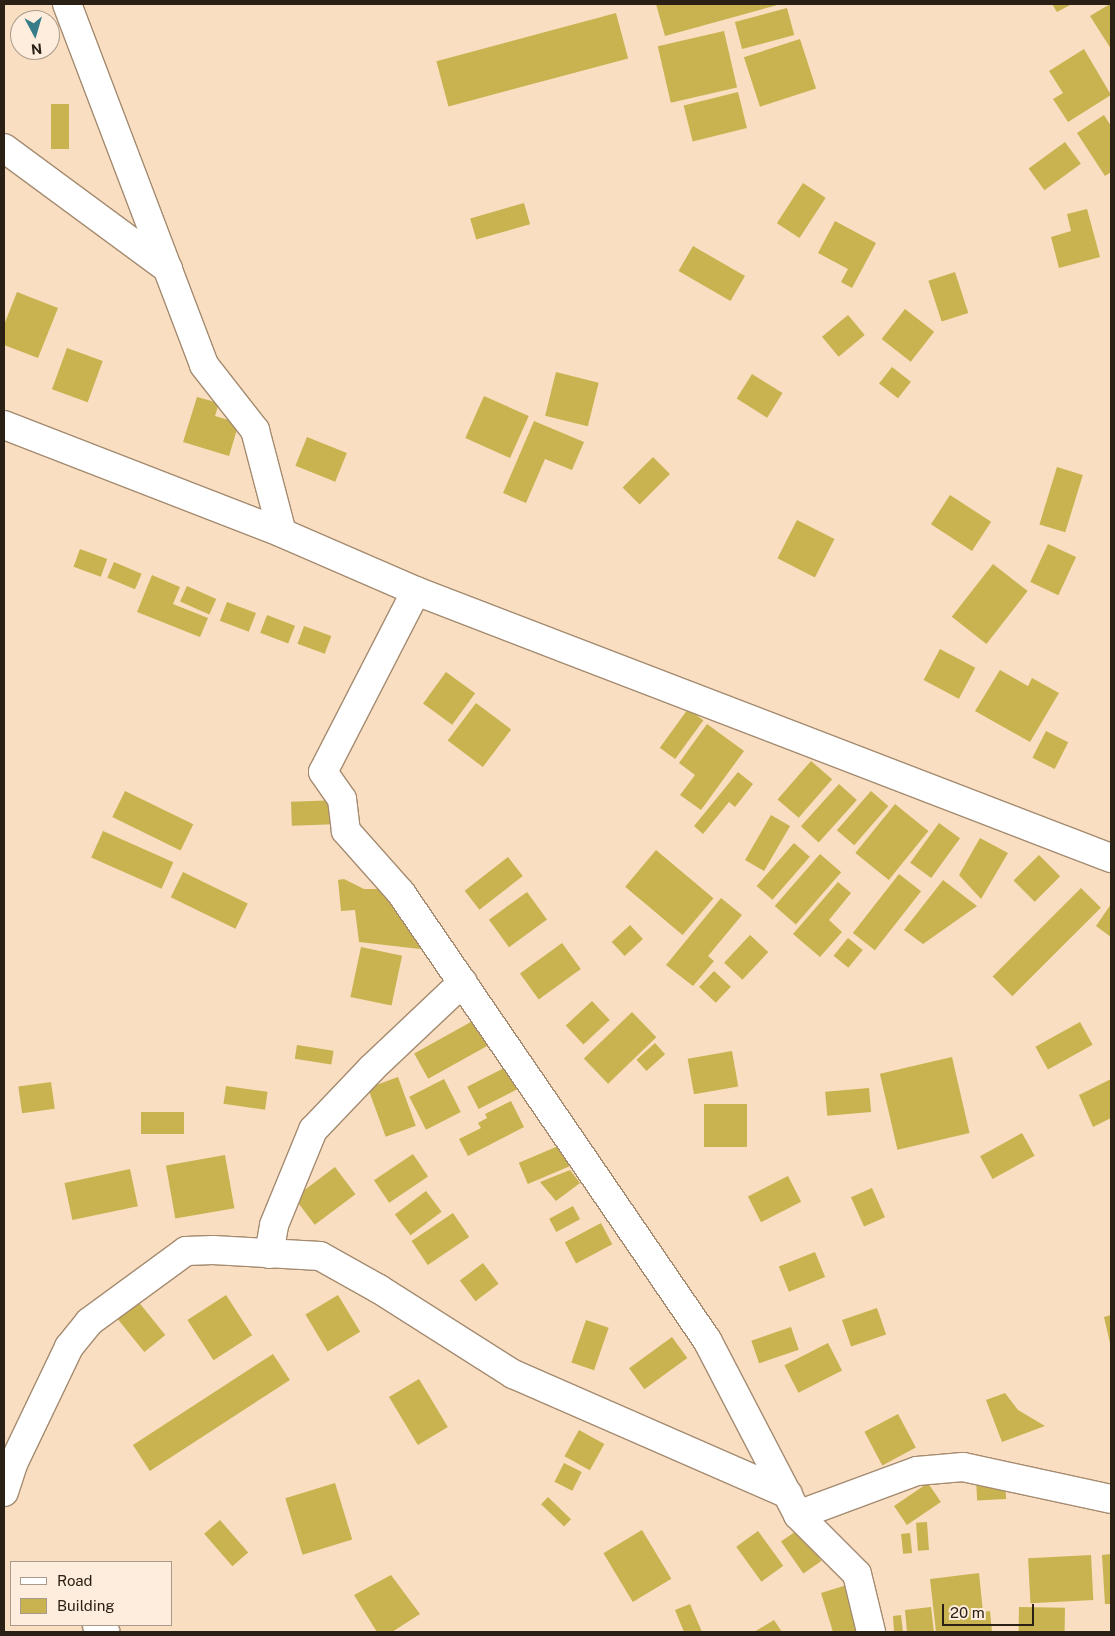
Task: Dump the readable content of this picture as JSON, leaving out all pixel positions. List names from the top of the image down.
{
  "legend": ["Road", "Building"],
  "scale_bar": "20 m",
  "north": "bottom"
}
